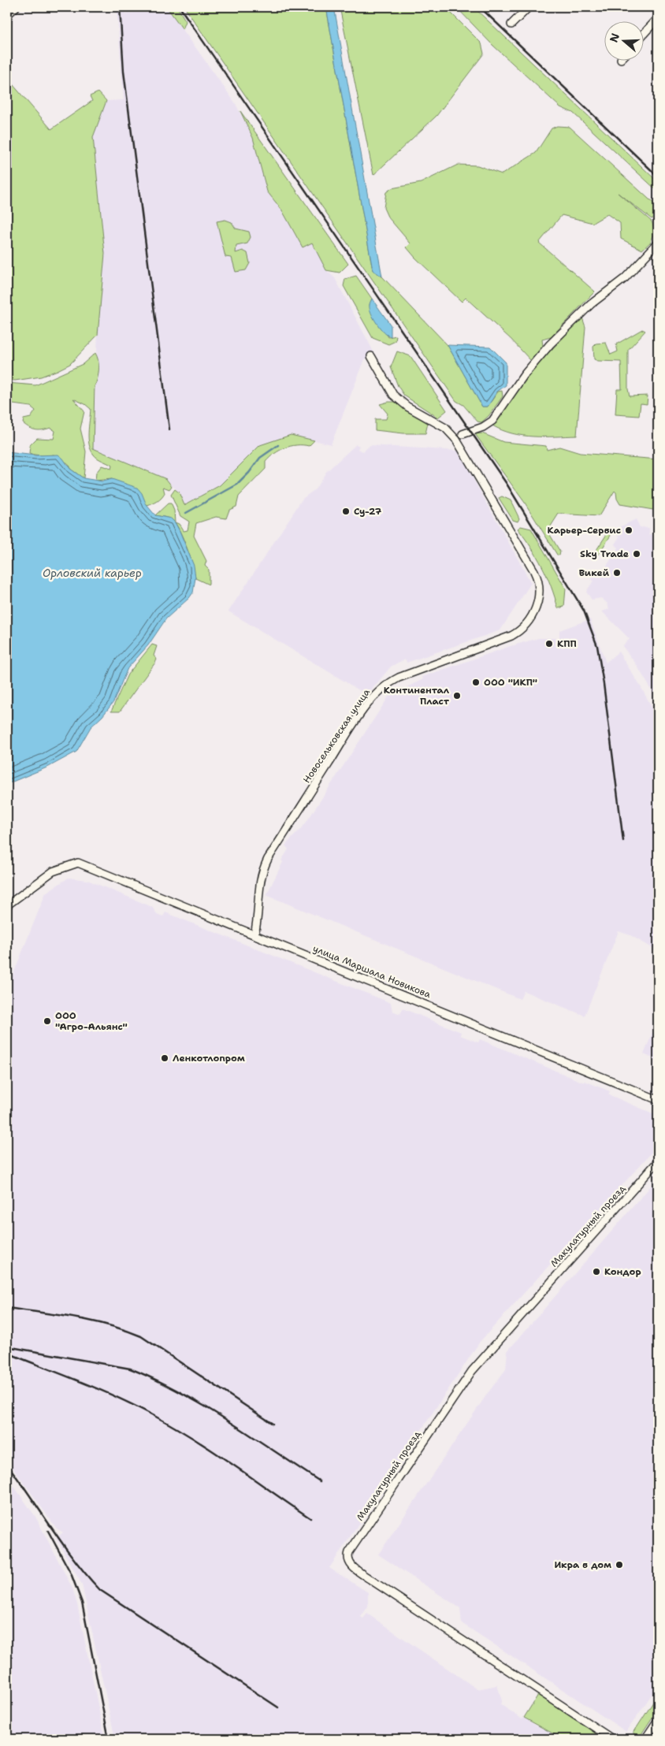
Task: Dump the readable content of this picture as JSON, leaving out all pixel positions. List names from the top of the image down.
{
  "streets": {
    "street": ["Новосельковская улица", "улица Маршала Новикова", "Макулатурный проезд"]
  },
  "crossings": [
    ["Новосельковская улица", "улица Маршала Новикова"]
  ],
  "water": ["Орловский карьер"],
  "places": [
    "Су-27",
    "Карьер-Сервис",
    "Sky Trade",
    "Викей",
    "КПП",
    "ООО \"ИКП\"",
    "Континентал Пласт",
    "ООО \"Агро-Альянс\"",
    "Ленкотлопром",
    "Кондор",
    "Икра в дом"
  ],
  "north": "left"
}
